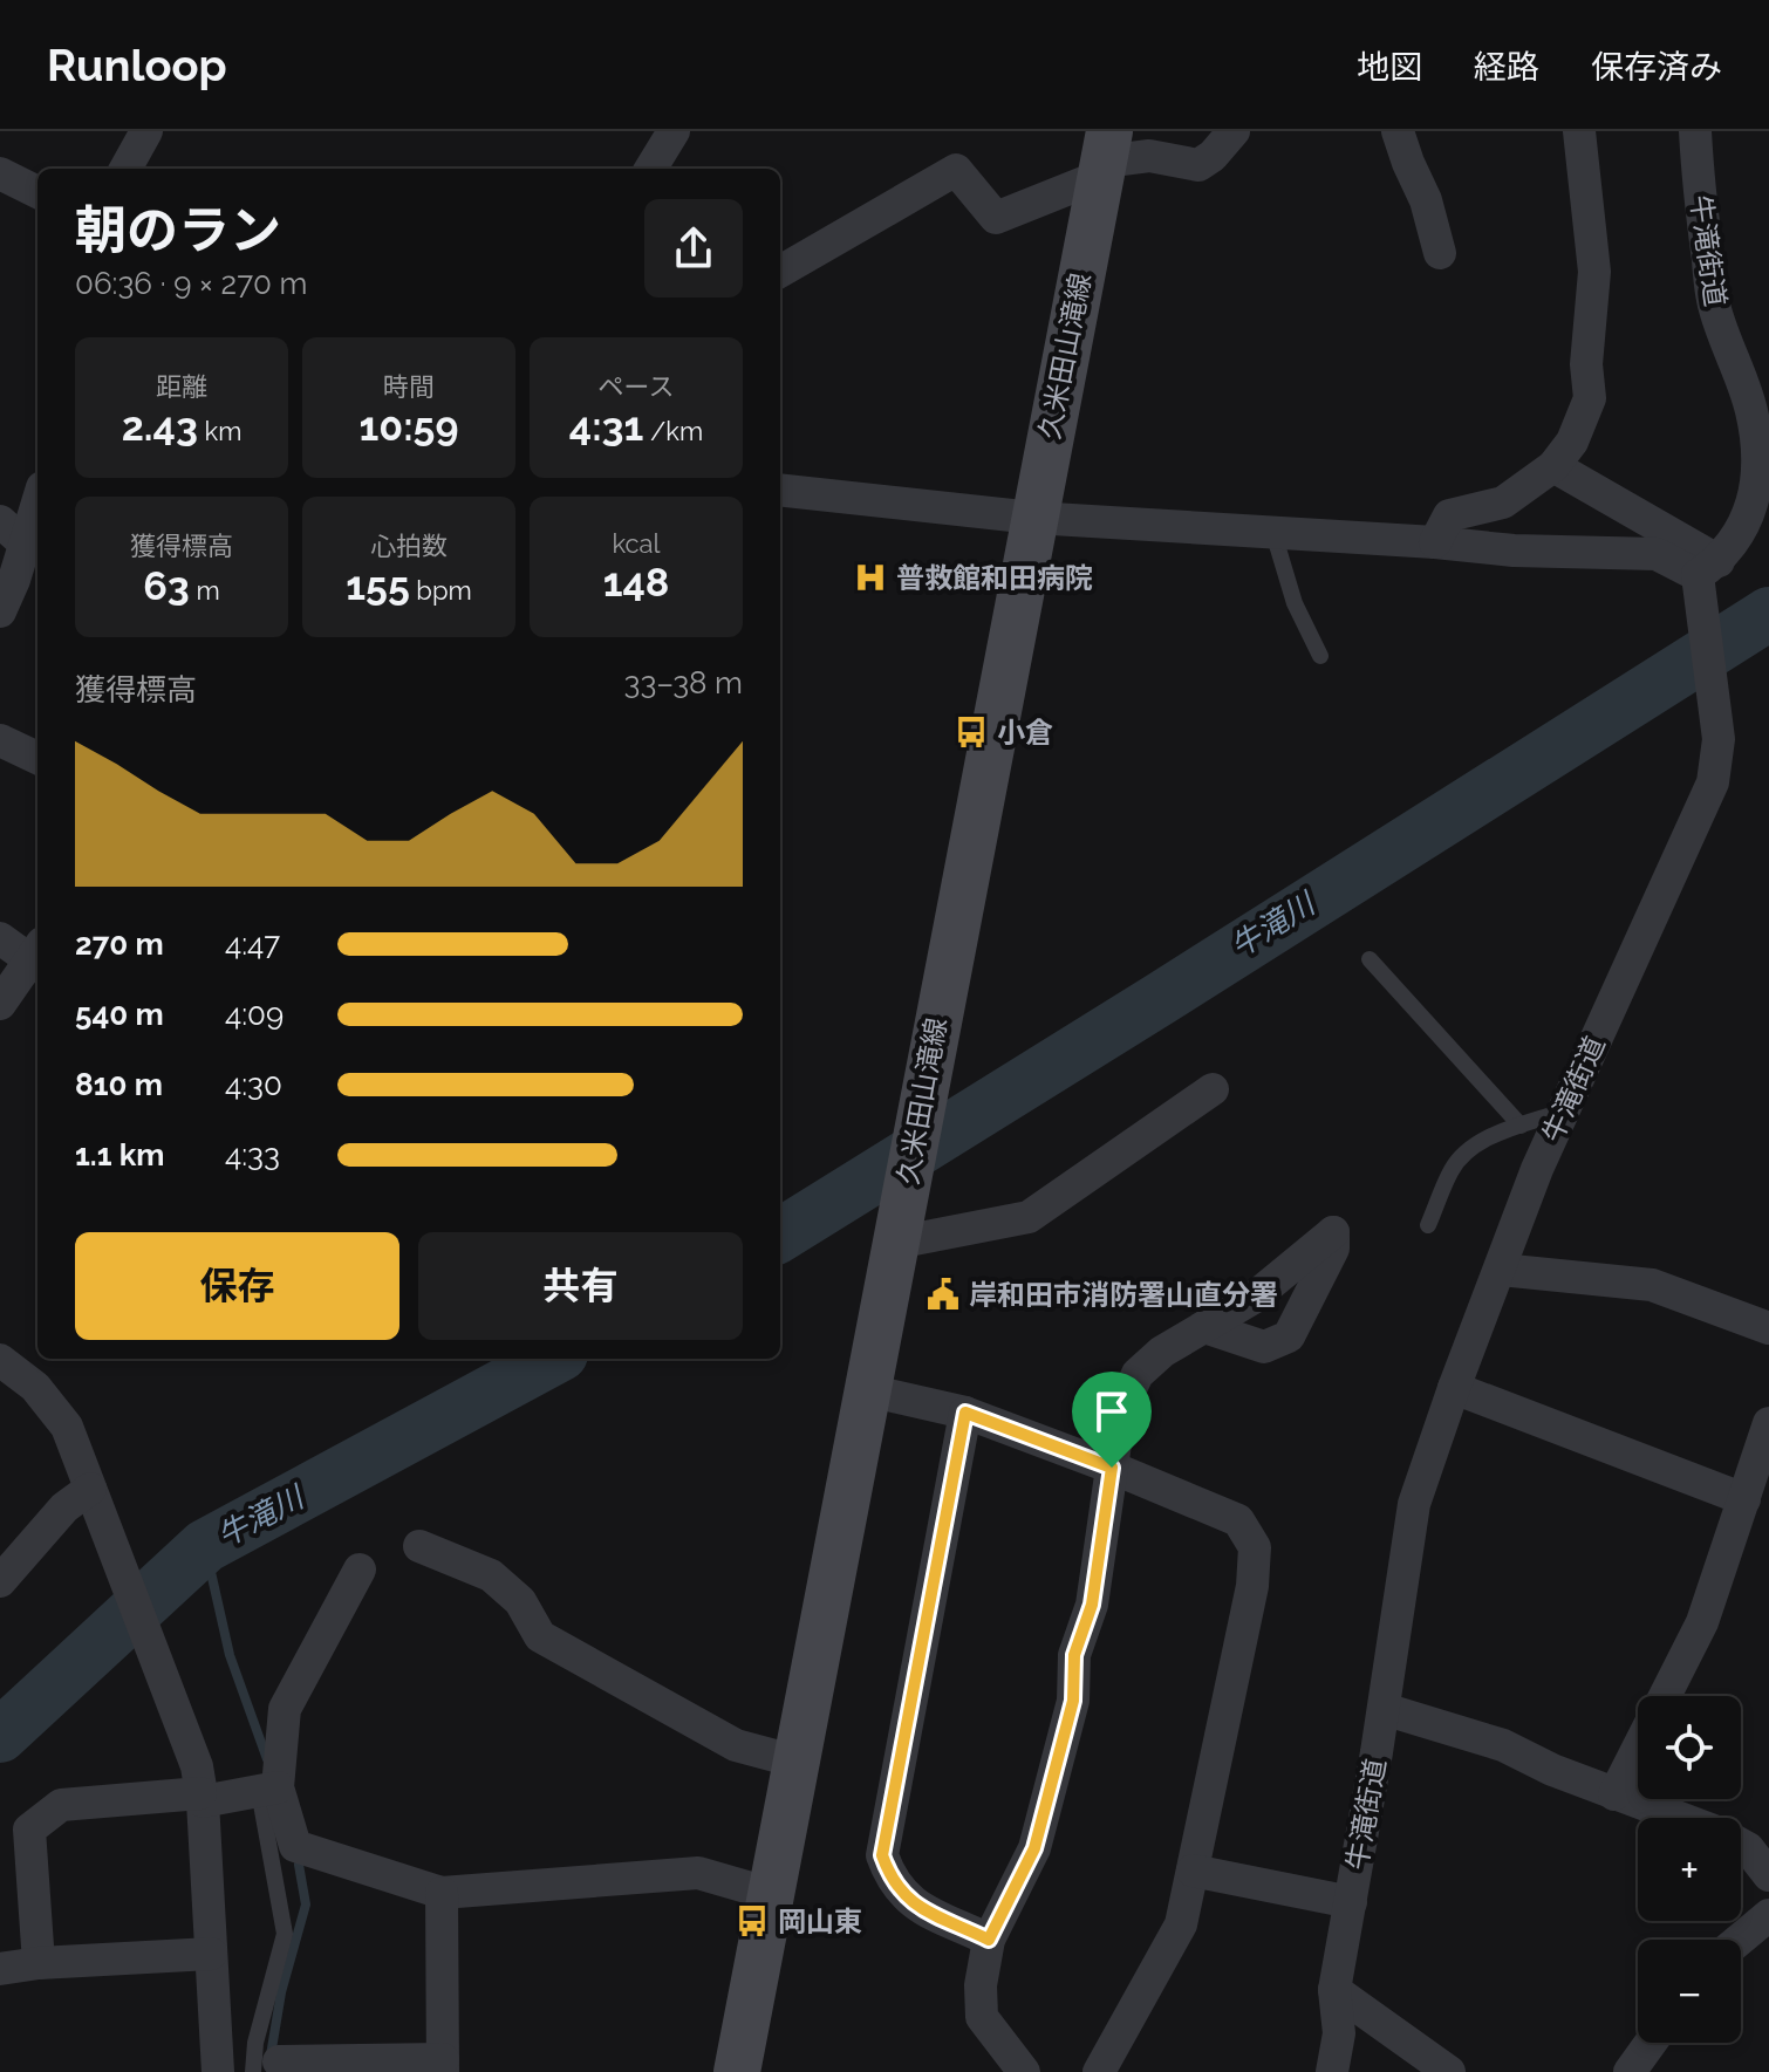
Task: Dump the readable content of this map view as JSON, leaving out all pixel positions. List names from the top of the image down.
{
  "streets": {
    "street": ["牛滝街道", "久米田山滝線"]
  },
  "water": ["牛滝川"],
  "places": {
    "hospital": ["普救館和田病院"],
    "bus stop": ["小倉", "岡山東"],
    "public building": ["岸和田市消防署山直分署"]
  },
  "page": {
    "header": "Runloop",
    "nav": ["地図", "経路", "保存済み"],
    "heading": ["朝のラン", "06:36 · 9 × 270 m"],
    "stats": [
      ["距離", "2.43 km"],
      ["時間", "10:59"],
      ["ペース", "4:31 /km"],
      ["獲得標高", "63 m"],
      ["心拍数", "155 bpm"],
      ["kcal", "148"]
    ],
    "chart": ["獲得標高", "33–38 m"],
    "list": [
      {
        "name": "270 m",
        "note": "4:47"
      },
      {
        "name": "540 m",
        "note": "4:09"
      },
      {
        "name": "810 m",
        "note": "4:30"
      },
      {
        "name": "1.1 km",
        "note": "4:33"
      }
    ],
    "buttons": ["保存", "共有"],
    "map_buttons": ["+", "−"]
  }
}
